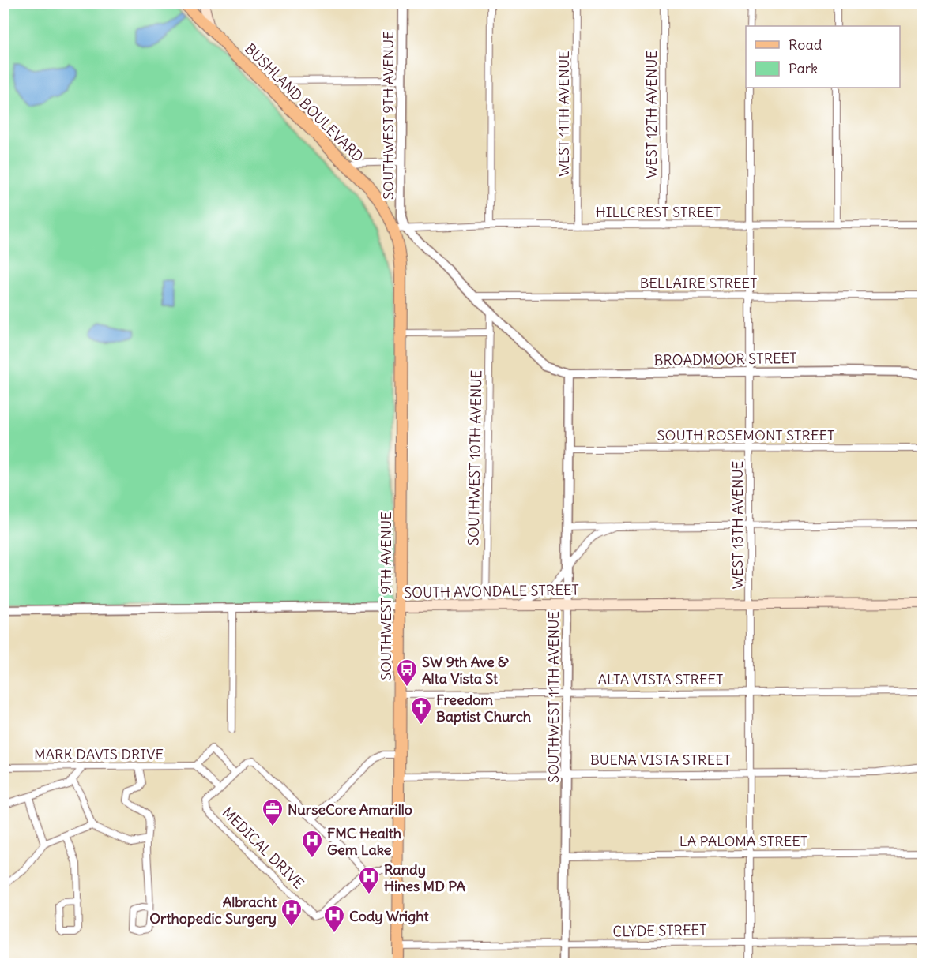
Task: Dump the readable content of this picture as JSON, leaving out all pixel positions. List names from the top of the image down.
{
  "streets": {
    "main road": ["BUSHLAND BOULEVARD", "SOUTHWEST 9TH AVENUE", "SOUTH AVONDALE STREET"],
    "street": [
      "WEST 11TH AVENUE",
      "WEST 12TH AVENUE",
      "HILLCREST STREET",
      "BELLAIRE STREET",
      "BROADMOOR STREET",
      "SOUTH ROSEMONT STREET",
      "SOUTHWEST 10TH AVENUE",
      "WEST 13TH AVENUE",
      "ALTA VISTA STREET",
      "SOUTHWEST 11TH AVENUE",
      "MARK DAVIS DRIVE",
      "BUENA VISTA STREET",
      "LA PALOMA STREET",
      "MEDICAL DRIVE",
      "CLYDE STREET"
    ]
  },
  "crossings": [
    ["BUSHLAND BOULEVARD", "SOUTHWEST 9TH AVENUE"],
    ["BUSHLAND BOULEVARD", "HILLCREST STREET"],
    ["BUSHLAND BOULEVARD", "BELLAIRE STREET"],
    ["BUSHLAND BOULEVARD", "BROADMOOR STREET"],
    ["BUSHLAND BOULEVARD", "SOUTHWEST 10TH AVENUE"],
    ["WEST 11TH AVENUE", "HILLCREST STREET"],
    ["WEST 12TH AVENUE", "HILLCREST STREET"],
    ["SOUTHWEST 9TH AVENUE", "HILLCREST STREET"],
    ["SOUTHWEST 9TH AVENUE", "SOUTH AVONDALE STREET"],
    ["SOUTHWEST 9TH AVENUE", "ALTA VISTA STREET"],
    ["SOUTHWEST 9TH AVENUE", "BUENA VISTA STREET"],
    ["SOUTHWEST 9TH AVENUE", "CLYDE STREET"],
    ["HILLCREST STREET", "WEST 13TH AVENUE"],
    ["BELLAIRE STREET", "WEST 13TH AVENUE"],
    ["BROADMOOR STREET", "WEST 13TH AVENUE"],
    ["BROADMOOR STREET", "SOUTHWEST 11TH AVENUE"],
    ["SOUTH ROSEMONT STREET", "WEST 13TH AVENUE"],
    ["SOUTH ROSEMONT STREET", "SOUTHWEST 11TH AVENUE"],
    ["SOUTHWEST 10TH AVENUE", "SOUTH AVONDALE STREET"],
    ["WEST 13TH AVENUE", "SOUTH AVONDALE STREET"],
    ["WEST 13TH AVENUE", "ALTA VISTA STREET"],
    ["WEST 13TH AVENUE", "BUENA VISTA STREET"],
    ["WEST 13TH AVENUE", "LA PALOMA STREET"],
    ["WEST 13TH AVENUE", "CLYDE STREET"],
    ["SOUTH AVONDALE STREET", "SOUTHWEST 11TH AVENUE"],
    ["ALTA VISTA STREET", "SOUTHWEST 11TH AVENUE"],
    ["SOUTHWEST 11TH AVENUE", "BUENA VISTA STREET"],
    ["SOUTHWEST 11TH AVENUE", "LA PALOMA STREET"],
    ["SOUTHWEST 11TH AVENUE", "CLYDE STREET"]
  ],
  "places": {
    "bus stop": ["SW 9th Ave & Alta Vista St"],
    "church": ["Freedom Baptist Church"],
    "office": ["NurseCore Amarillo"],
    "hospital": [
      "FMC Health Gem Lake",
      "Randy Hines MD PA",
      "Albracht Orthopedic Surgery",
      "Cody Wright"
    ]
  },
  "legend": ["Road", "Park"]
}
